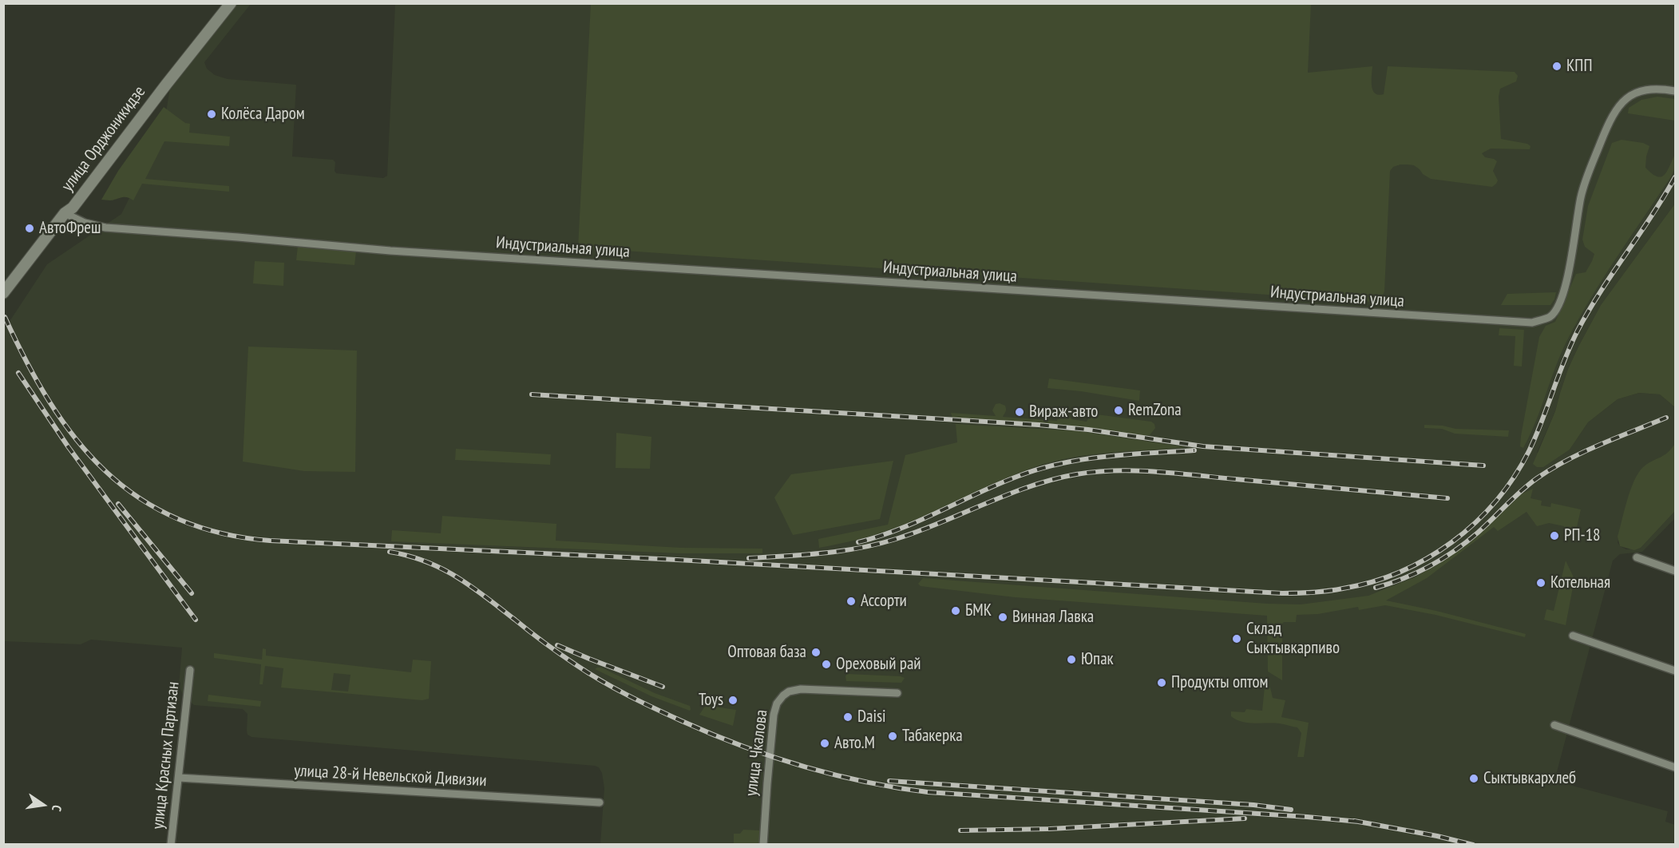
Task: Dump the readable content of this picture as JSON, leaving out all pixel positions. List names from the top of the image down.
{
  "streets": {
    "main road": ["улица Орджоникидзе"],
    "street": [
      "Индустриальная улица",
      "улица Чкалова",
      "улица Красных Партизан",
      "улица 28-й Невельской Дивизии"
    ]
  },
  "crossings": [
    ["улица Орджоникидзе", "Индустриальная улица"],
    ["улица Красных Партизан", "улица 28-й Невельской Дивизии"]
  ],
  "places": [
    "КПП",
    "Колёса Даром",
    "АвтоФреш",
    "RemZona",
    "Вираж-авто",
    "РП-18",
    "Котельная",
    "Ассорти",
    "БМК",
    "Винная Лавка",
    "Склад Сыктывкарпиво",
    "Оптовая база",
    "Юпак",
    "Ореховый рай",
    "Продукты оптом",
    "Toys",
    "Daisi",
    "Табакерка",
    "Авто.М",
    "Сыктывкархлеб"
  ],
  "north": "right"
}
